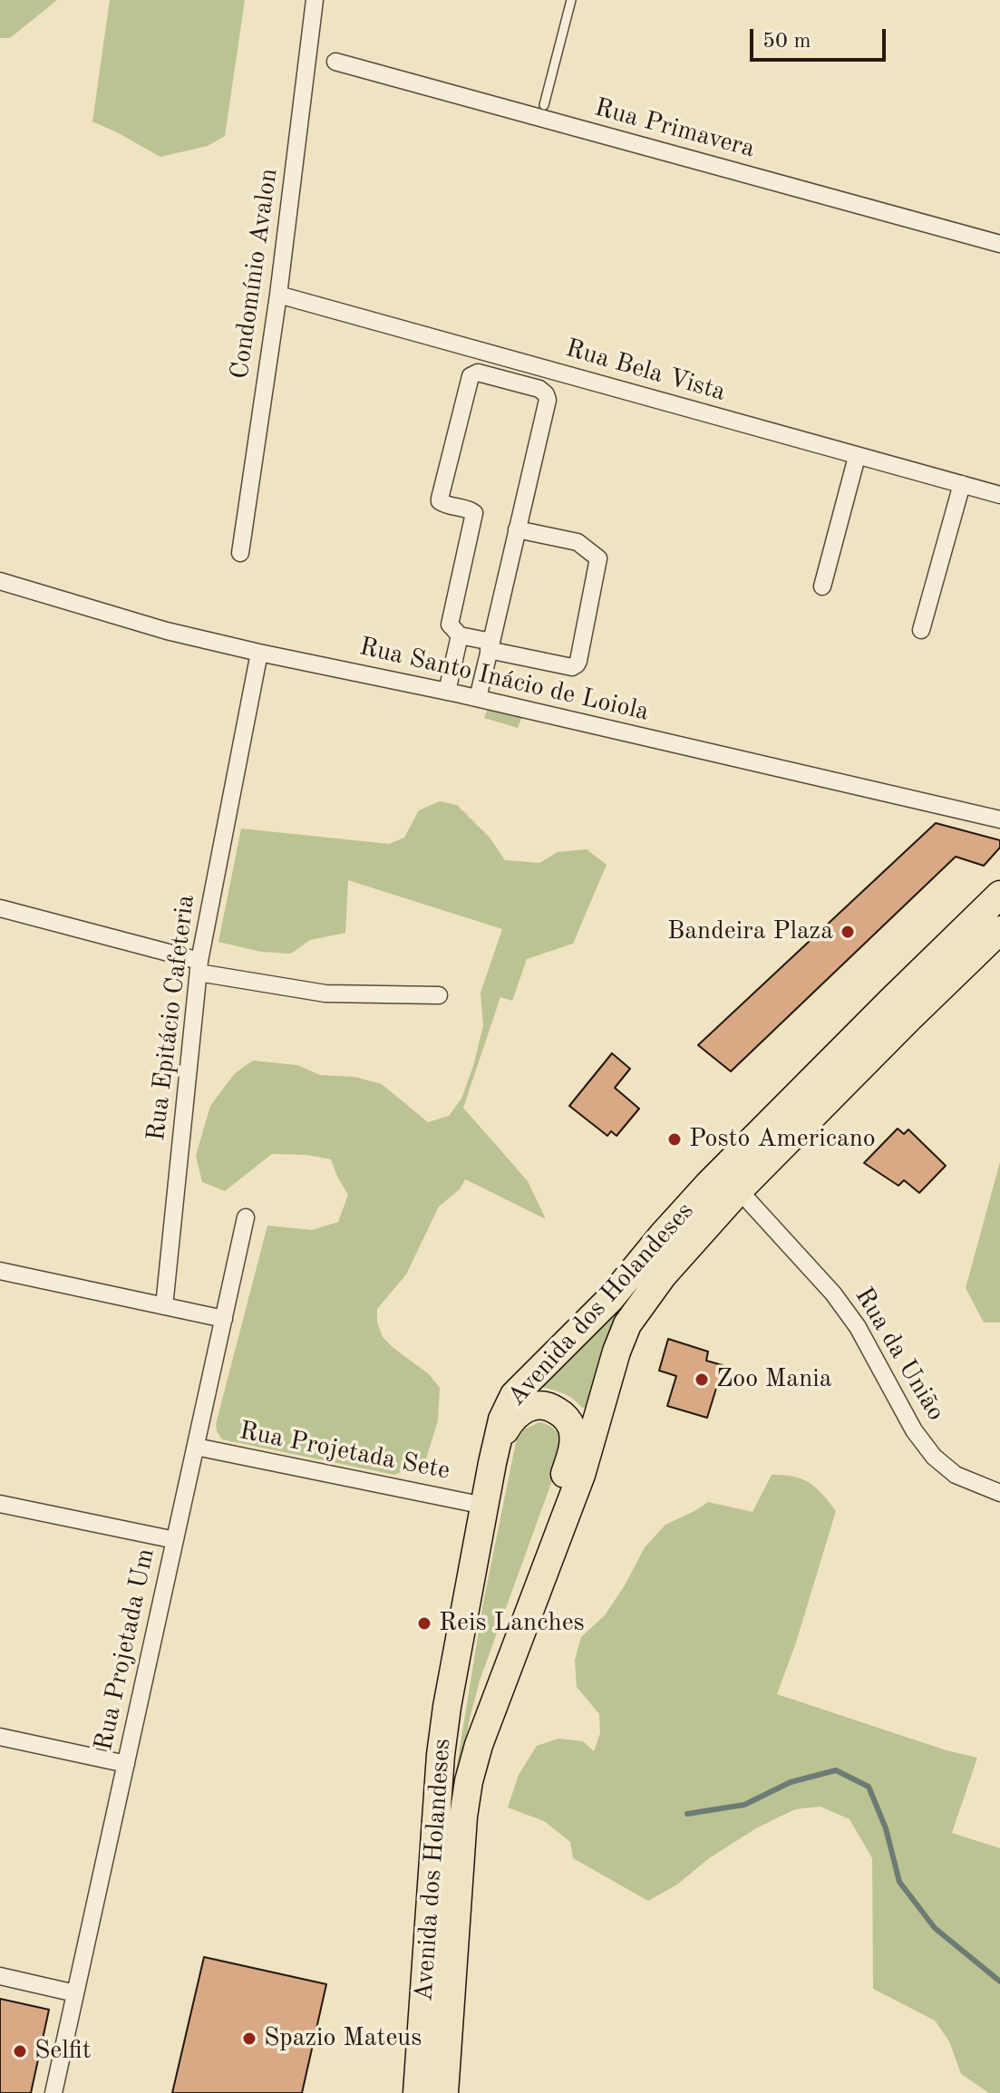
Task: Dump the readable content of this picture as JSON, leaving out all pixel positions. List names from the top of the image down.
{
  "streets": {
    "main road": ["Avenida dos Holandeses"],
    "street": [
      "Rua Primavera",
      "Condomínio Avalon",
      "Rua Bela Vista",
      "Rua Santo Inácio de Loiola",
      "Rua Epitácio Cafeteria",
      "Rua da União",
      "Rua Projetada Sete",
      "Rua Projetada Um"
    ]
  },
  "crossings": [
    ["Condomínio Avalon", "Rua Bela Vista"],
    ["Rua Santo Inácio de Loiola", "Rua Epitácio Cafeteria"],
    ["Avenida dos Holandeses", "Rua da União"],
    ["Avenida dos Holandeses", "Rua Projetada Sete"],
    ["Rua Projetada Sete", "Rua Projetada Um"]
  ],
  "places": [
    "Bandeira Plaza",
    "Posto Americano",
    "Zoo Mania",
    "Reis Lanches",
    "Spazio Mateus",
    "Selfit"
  ],
  "scale_bar": "50 m"
}
